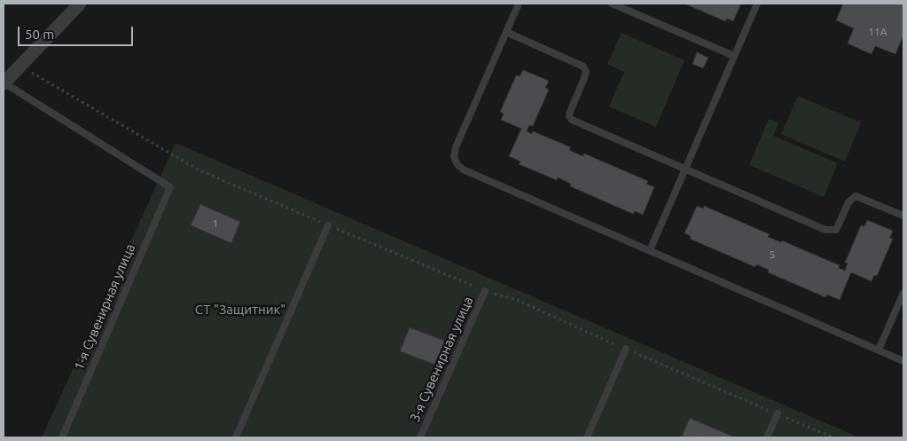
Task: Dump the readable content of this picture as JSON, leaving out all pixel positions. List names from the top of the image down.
{
  "streets": {
    "lane": ["1-я Сувенирная улица", "3-я Сувенирная улица"]
  },
  "parks": ["СТ \"Защитник\""],
  "house_numbers": ["11А", "1", "5"],
  "scale_bar": "50 m"
}
